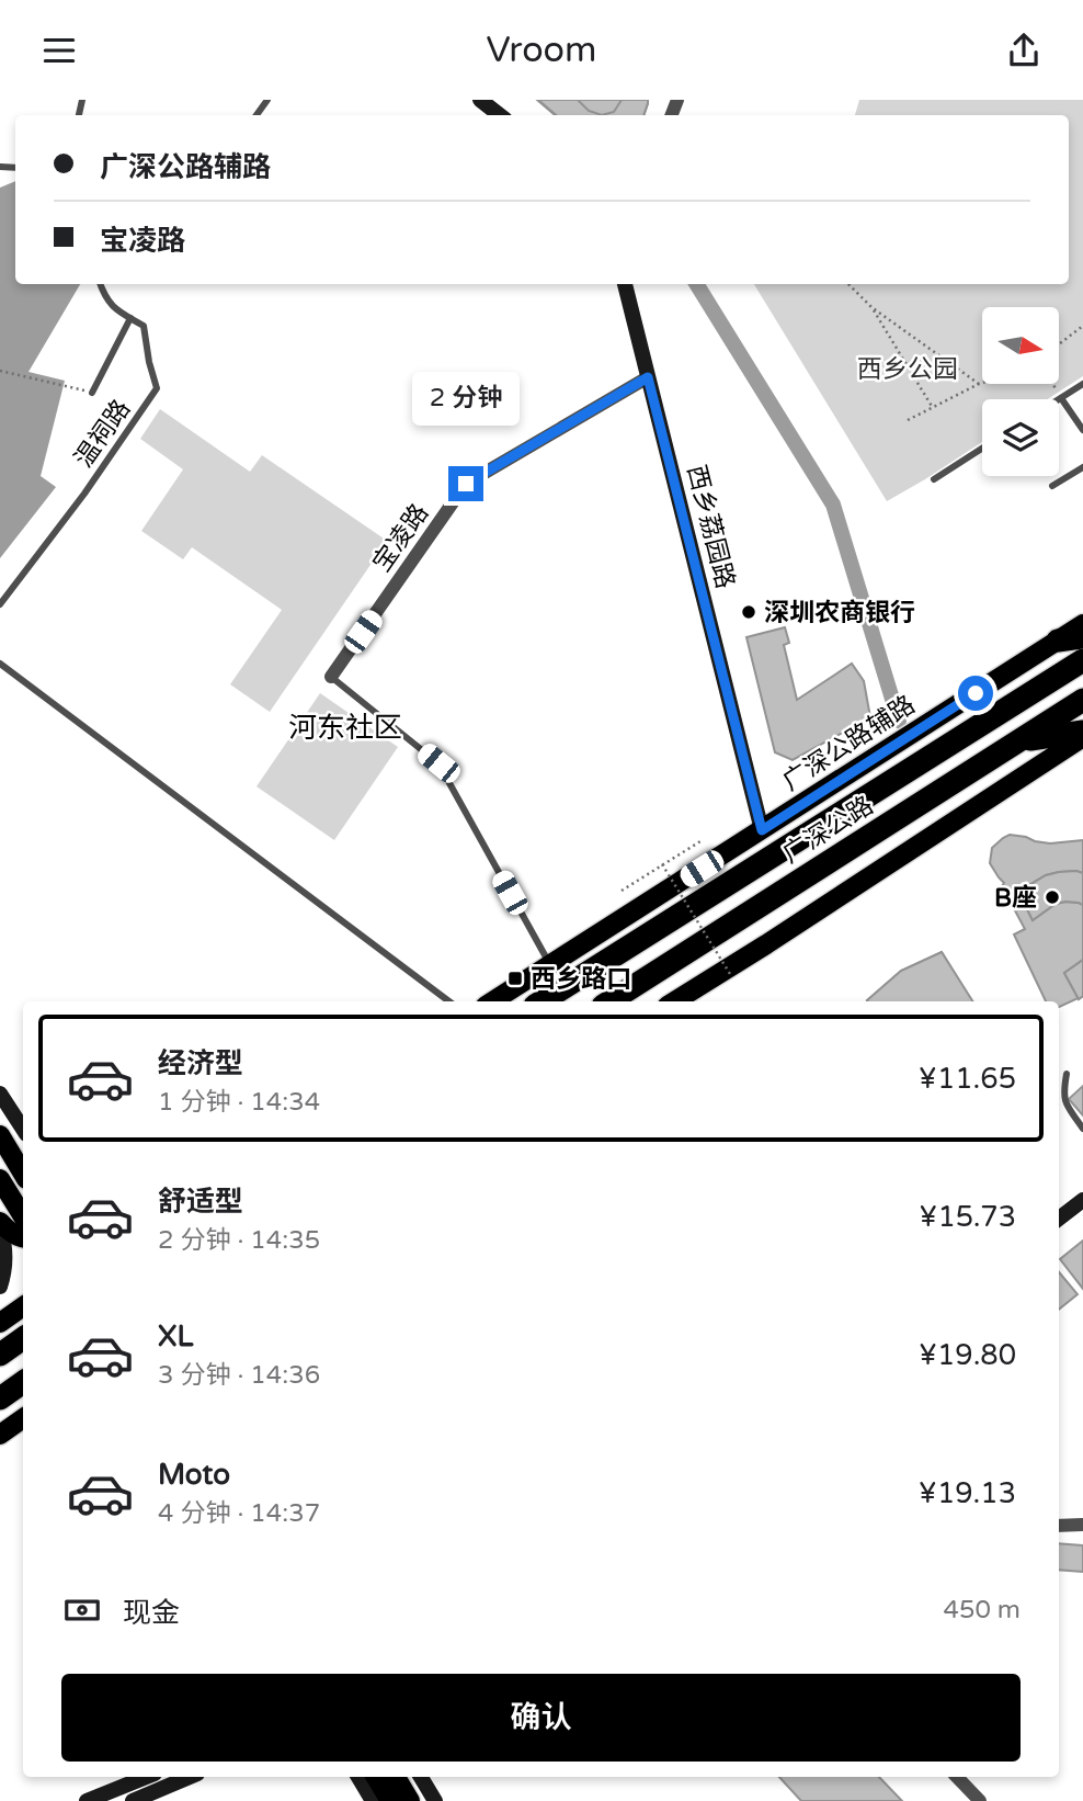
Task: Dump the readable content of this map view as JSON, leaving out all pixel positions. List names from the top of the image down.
{
  "streets": {
    "highway": ["广深公路"],
    "main road": ["广深公路辅路"],
    "street": ["西乡荔园路", "宝凌路"],
    "lane": ["温祠路"]
  },
  "crossings": [
    ["西乡荔园路", "宝凌路"],
    ["西乡荔园路", "广深公路辅路"]
  ],
  "districts": ["河东社区"],
  "parks": ["西乡公园"],
  "places": {
    "other": ["深圳农商银行", "B座"],
    "transit": ["西乡路口"]
  },
  "north": "right",
  "page": {
    "header": "Vroom",
    "banner": ["广深公路辅路", "宝凌路"],
    "bubble": "2 分钟",
    "list": [
      {
        "name": "经济型",
        "note": "1 分钟 · 14:34",
        "value": "¥11.65"
      },
      {
        "name": "舒适型",
        "note": "2 分钟 · 14:35",
        "value": "¥15.73"
      },
      {
        "name": "XL",
        "note": "3 分钟 · 14:36",
        "value": "¥19.80"
      },
      {
        "name": "Moto",
        "note": "4 分钟 · 14:37",
        "value": "¥19.13"
      }
    ],
    "pay": ["现金", "450 m"],
    "buttons": "确认"
  }
}
